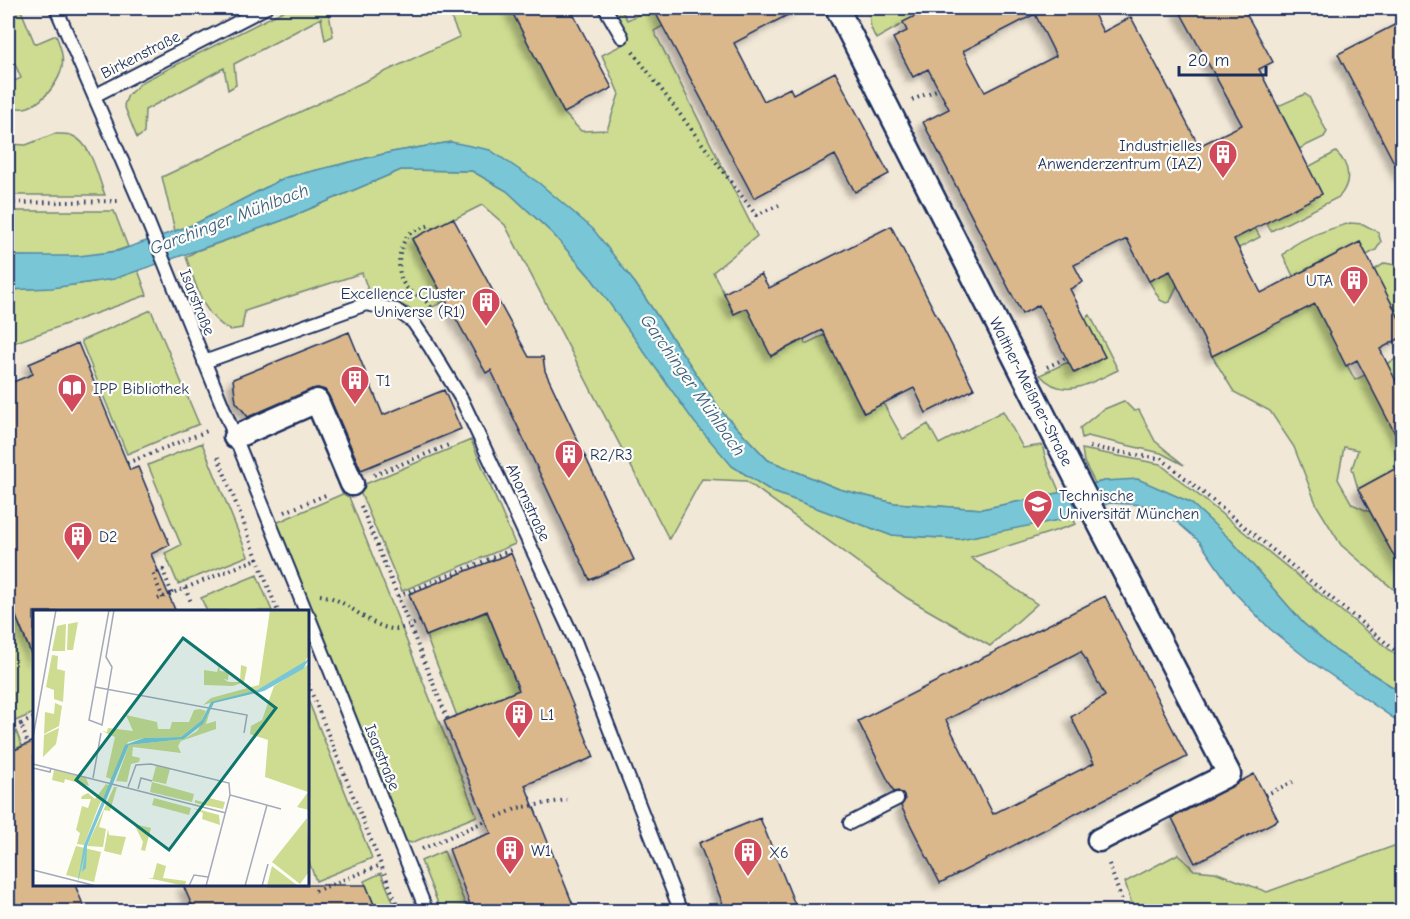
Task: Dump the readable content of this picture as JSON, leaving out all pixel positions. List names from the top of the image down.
{
  "streets": {
    "street": ["Walther-Meißner-Straße"],
    "lane": ["Birkenstraße", "Isarstraße", "Ahornstraße"]
  },
  "crossings": [
    ["Birkenstraße", "Isarstraße"],
    ["Isarstraße", "Ahornstraße"]
  ],
  "water": ["Garchinger Mühlbach"],
  "places": {
    "building": [
      "Industrielles Anwenderzentrum (IAZ)",
      "UTA",
      "Excellence Cluster Universe (R1)",
      "T1",
      "R2/R3",
      "D2",
      "L1",
      "W1",
      "X6"
    ],
    "library": ["IPP Bibliothek"],
    "school or university": ["Technische Universität München"]
  },
  "scale_bar": "20 m"
}
